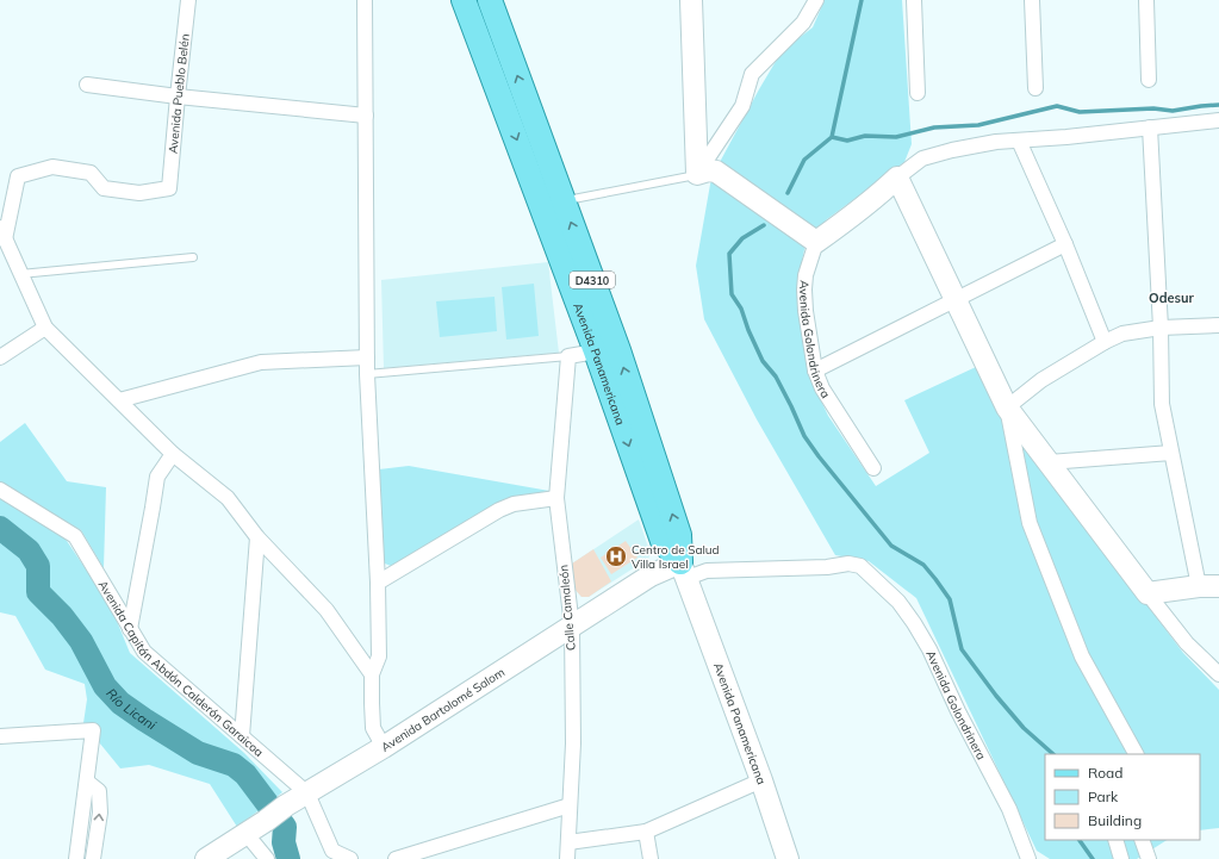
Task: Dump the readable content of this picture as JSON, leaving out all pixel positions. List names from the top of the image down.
{
  "streets": {
    "main road": ["D4310", "Avenida Panamericana"],
    "street": [
      "Avenida Pueblo Belén",
      "Avenida Golondrinera",
      "Calle Camaleón",
      "Avenida Capitán Abdón Calderón Garaicoa",
      "Avenida Bartolomé Salom"
    ]
  },
  "crossings": [
    ["Avenida Golondrinera", "Avenida Panamericana"],
    ["Avenida Golondrinera", "Avenida Bartolomé Salom"],
    ["Avenida Panamericana", "Avenida Bartolomé Salom"],
    ["Calle Camaleón", "Avenida Bartolomé Salom"],
    ["Avenida Capitán Abdón Calderón Garaicoa", "Avenida Bartolomé Salom"]
  ],
  "districts": ["Odesur"],
  "water": ["Río Licani"],
  "places": {
    "hospital": ["Centro de Salud Villa Israel"]
  },
  "legend": ["Road", "Park", "Building"]
}
